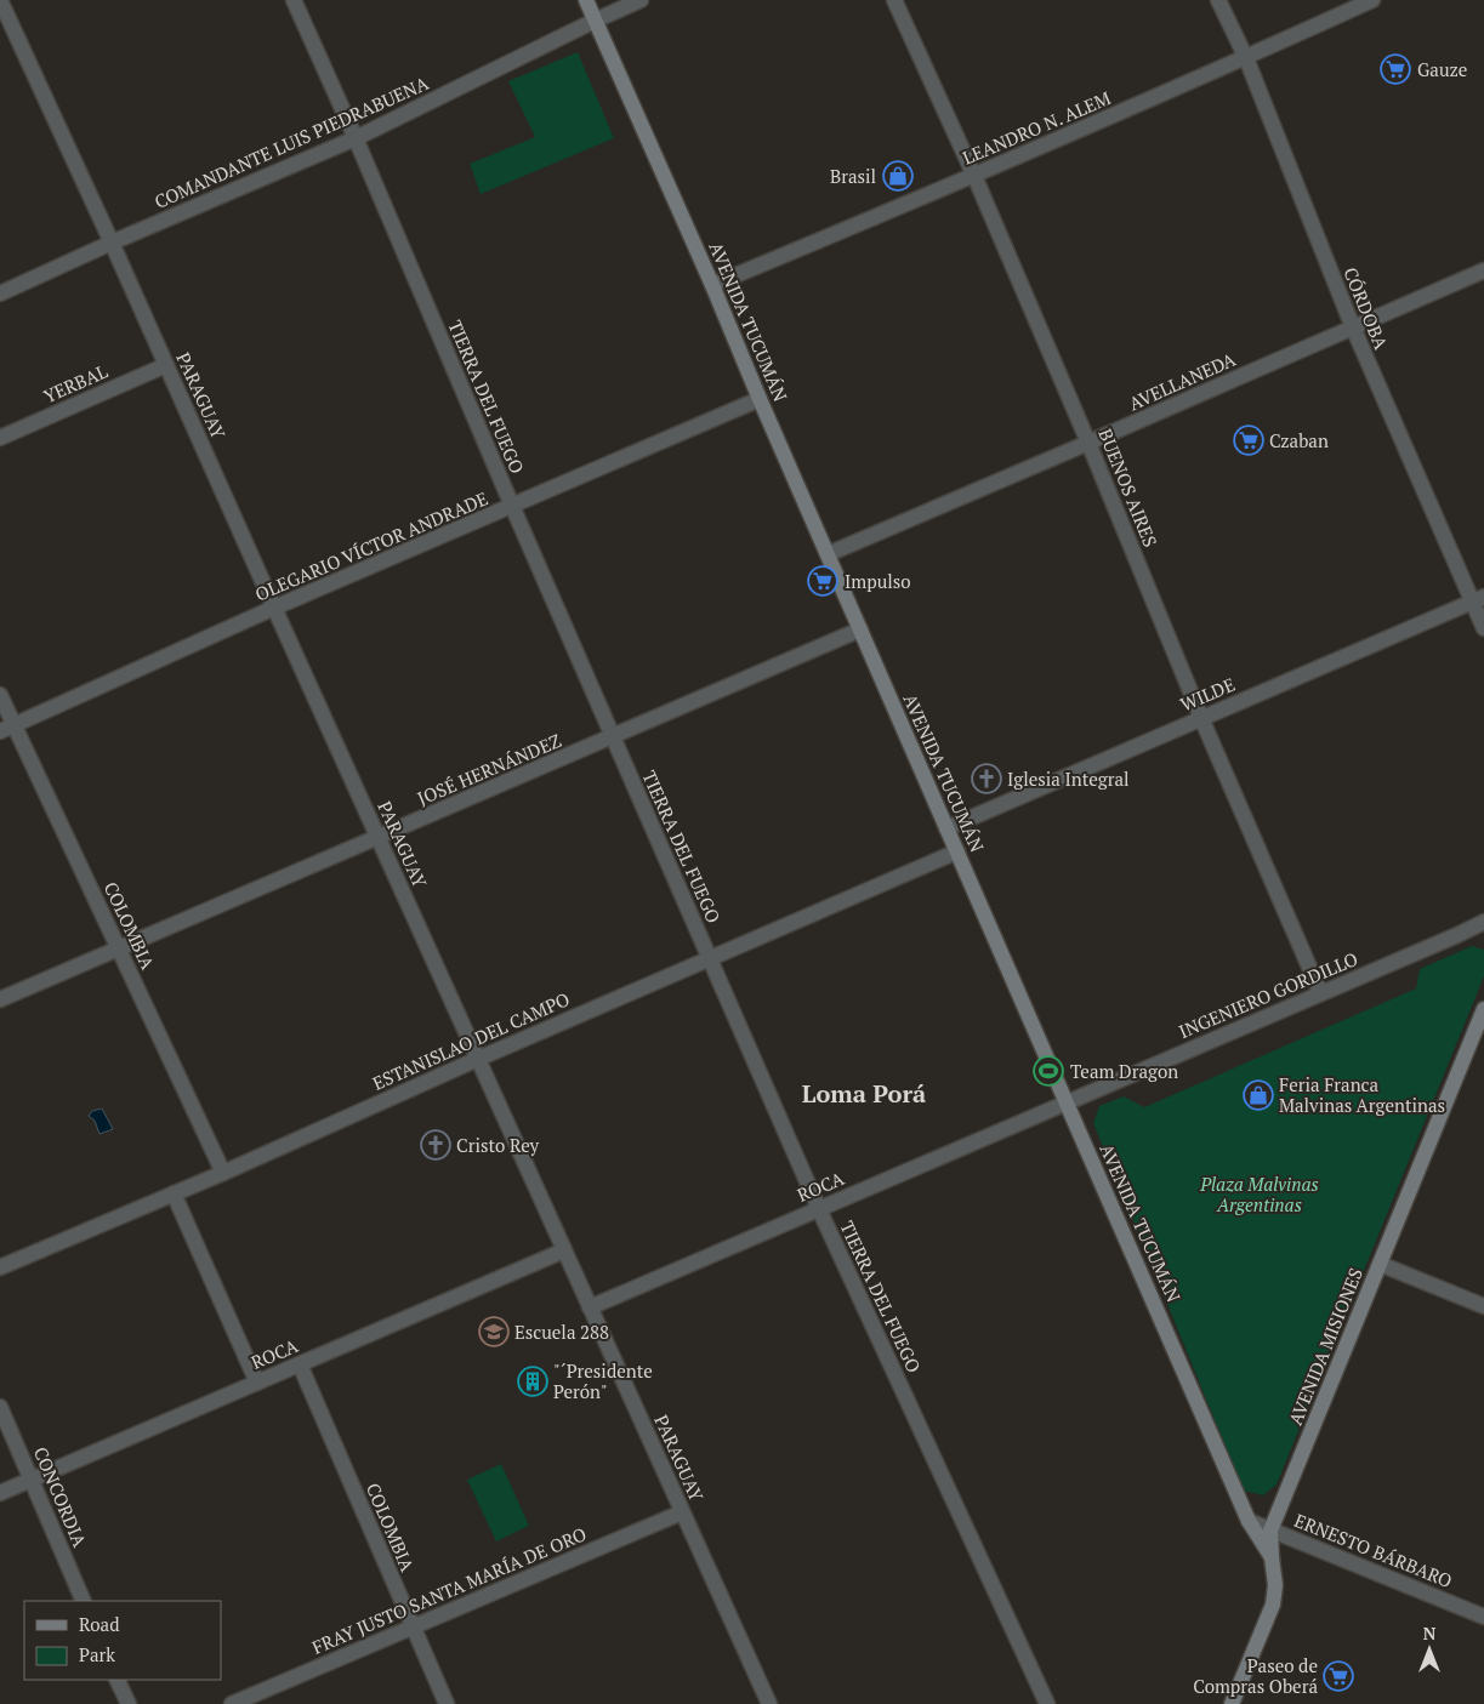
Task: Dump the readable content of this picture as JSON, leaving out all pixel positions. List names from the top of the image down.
{
  "streets": {
    "main road": ["AVENIDA TUCUMÁN", "AVENIDA MISIONES"],
    "street": [
      "LEANDRO N. ALEM",
      "COMANDANTE LUIS PIEDRABUENA",
      "CÓRDOBA",
      "AVELLANEDA",
      "YERBAL",
      "PARAGUAY",
      "TIERRA DEL FUEGO",
      "BUENOS AIRES",
      "OLEGARIO VÍCTOR ANDRADE",
      "WILDE",
      "JOSÉ HERNÁNDEZ",
      "COLOMBIA",
      "INGENIERO GORDILLO",
      "ESTANISLAO DEL CAMPO",
      "ROCA",
      "CONCORDIA",
      "ERNESTO BÁRBARO",
      "FRAY JUSTO SANTA MARÍA DE ORO"
    ]
  },
  "crossings": [
    ["LEANDRO N. ALEM", "CÓRDOBA"],
    ["LEANDRO N. ALEM", "AVENIDA TUCUMÁN"],
    ["LEANDRO N. ALEM", "BUENOS AIRES"],
    ["COMANDANTE LUIS PIEDRABUENA", "AVENIDA TUCUMÁN"],
    ["COMANDANTE LUIS PIEDRABUENA", "PARAGUAY"],
    ["COMANDANTE LUIS PIEDRABUENA", "TIERRA DEL FUEGO"],
    ["CÓRDOBA", "AVELLANEDA"],
    ["CÓRDOBA", "WILDE"],
    ["AVENIDA TUCUMÁN", "AVELLANEDA"],
    ["AVENIDA TUCUMÁN", "OLEGARIO VÍCTOR ANDRADE"],
    ["AVENIDA TUCUMÁN", "WILDE"],
    ["AVENIDA TUCUMÁN", "JOSÉ HERNÁNDEZ"],
    ["AVENIDA TUCUMÁN", "INGENIERO GORDILLO"],
    ["AVENIDA TUCUMÁN", "ESTANISLAO DEL CAMPO"],
    ["AVENIDA TUCUMÁN", "ROCA"],
    ["AVENIDA TUCUMÁN", "AVENIDA MISIONES"],
    ["AVENIDA TUCUMÁN", "ERNESTO BÁRBARO"],
    ["AVELLANEDA", "BUENOS AIRES"],
    ["YERBAL", "PARAGUAY"],
    ["PARAGUAY", "OLEGARIO VÍCTOR ANDRADE"],
    ["PARAGUAY", "JOSÉ HERNÁNDEZ"],
    ["PARAGUAY", "ESTANISLAO DEL CAMPO"],
    ["PARAGUAY", "ROCA"],
    ["PARAGUAY", "FRAY JUSTO SANTA MARÍA DE ORO"],
    ["TIERRA DEL FUEGO", "OLEGARIO VÍCTOR ANDRADE"],
    ["TIERRA DEL FUEGO", "JOSÉ HERNÁNDEZ"],
    ["TIERRA DEL FUEGO", "ESTANISLAO DEL CAMPO"],
    ["TIERRA DEL FUEGO", "ROCA"],
    ["BUENOS AIRES", "WILDE"],
    ["BUENOS AIRES", "INGENIERO GORDILLO"],
    ["OLEGARIO VÍCTOR ANDRADE", "COLOMBIA"],
    ["JOSÉ HERNÁNDEZ", "COLOMBIA"],
    ["COLOMBIA", "ESTANISLAO DEL CAMPO"],
    ["COLOMBIA", "ROCA"],
    ["COLOMBIA", "FRAY JUSTO SANTA MARÍA DE ORO"],
    ["INGENIERO GORDILLO", "ROCA"],
    ["ROCA", "CONCORDIA"],
    ["AVENIDA MISIONES", "ERNESTO BÁRBARO"]
  ],
  "districts": ["Loma Porá"],
  "parks": ["Plaza Malvinas Argentinas"],
  "places": {
    "supermarket": [
      "Gauze",
      "Czaban",
      "Impulso",
      "Paseo de Compras Oberá"
    ],
    "shop": ["Brasil", "Feria Franca Malvinas Argentinas"],
    "church": ["Iglesia Integral", "Cristo Rey"],
    "sports": ["Team Dragon"],
    "school or university": ["Escuela 288"],
    "building": ["\"´Presidente Perón\""]
  },
  "legend": ["Road", "Park"],
  "north": "top"
}
